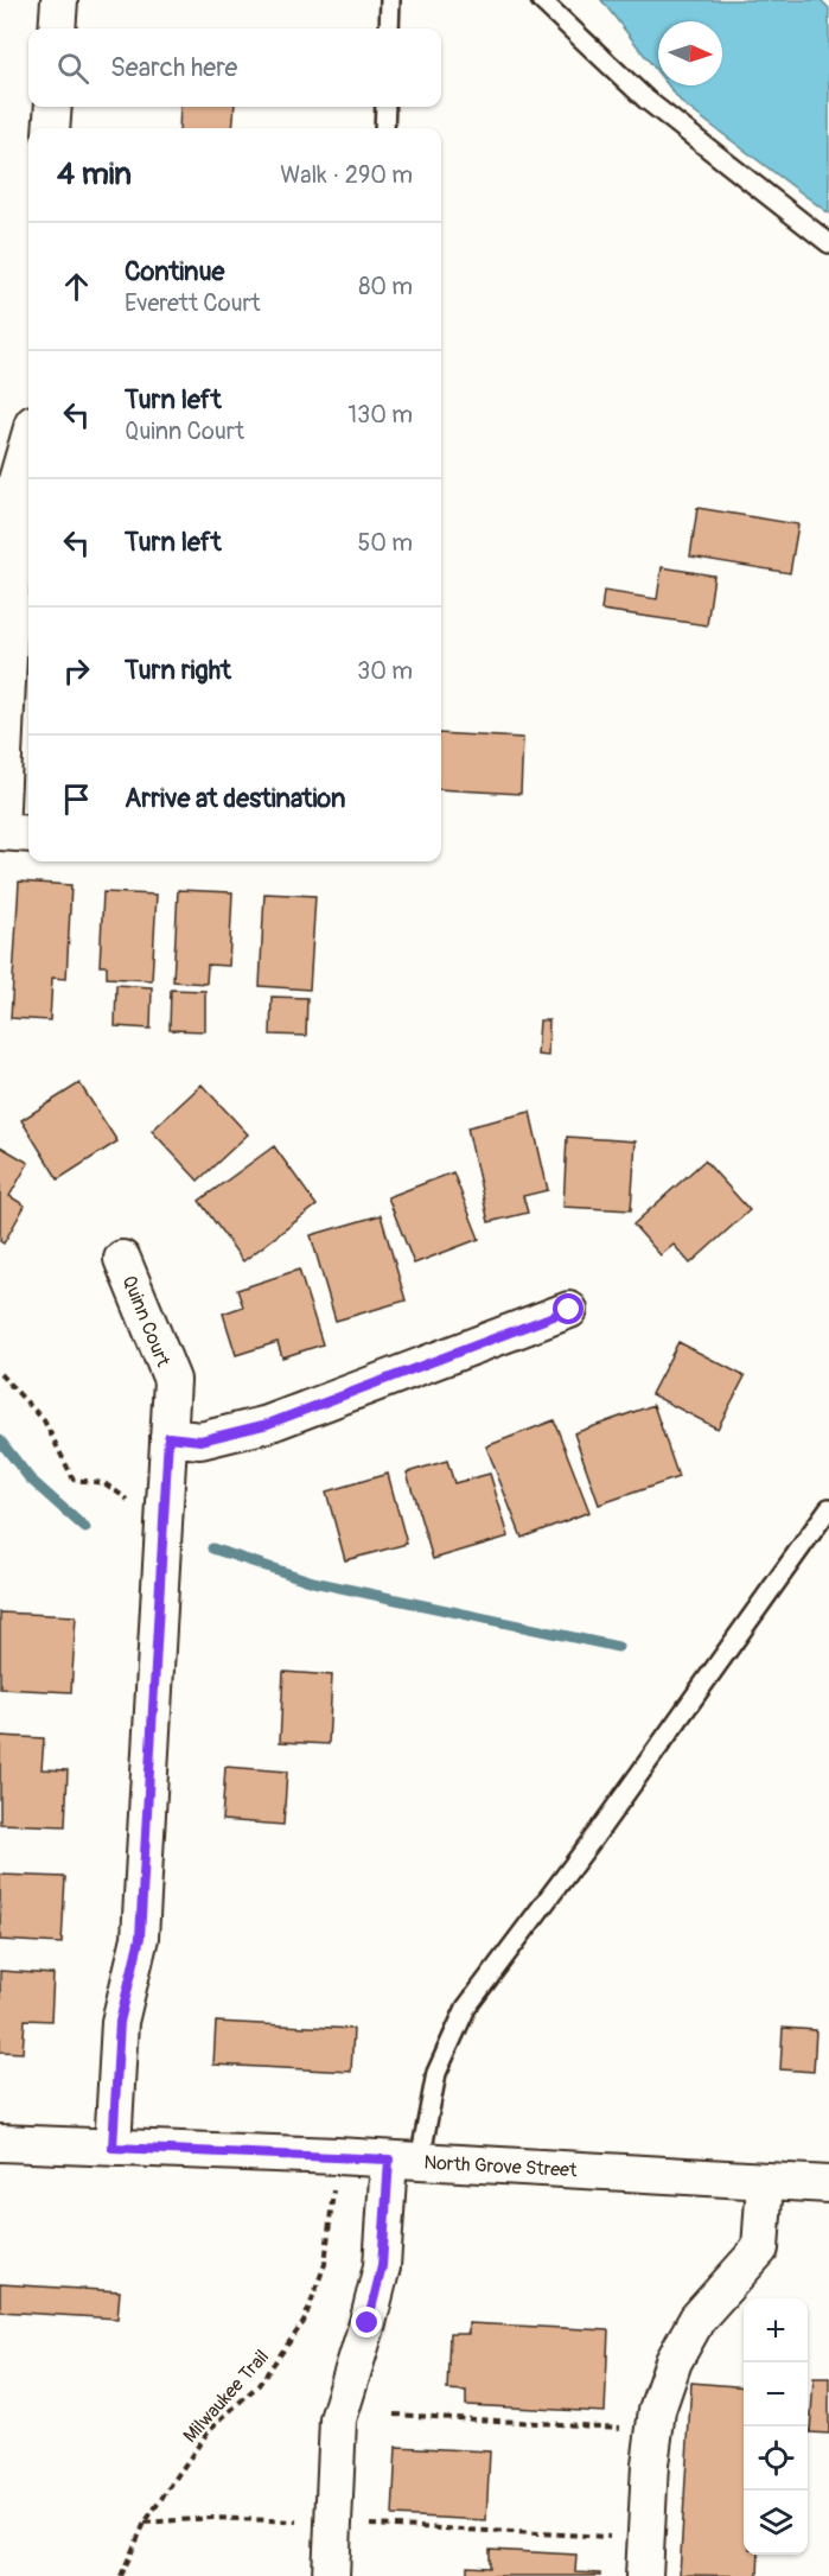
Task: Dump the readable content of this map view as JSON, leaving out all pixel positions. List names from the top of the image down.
{
  "streets": {
    "street": ["Quinn Court", "North Grove Street"],
    "path": ["Milwaukee Trail"]
  },
  "crossings": [
    ["Quinn Court", "North Grove Street"],
    ["North Grove Street", "Milwaukee Trail"]
  ],
  "north": "right",
  "page": {
    "search": "Search here",
    "heading": ["4 min", "Walk · 290 m"],
    "list": [
      ["Continue", "Everett Court", "80 m"],
      ["Turn left", "Quinn Court", "130 m"],
      ["Turn left", "50 m"],
      ["Turn right", "30 m"],
      "Arrive at destination"
    ],
    "map_buttons": ["+", "−"]
  }
}
